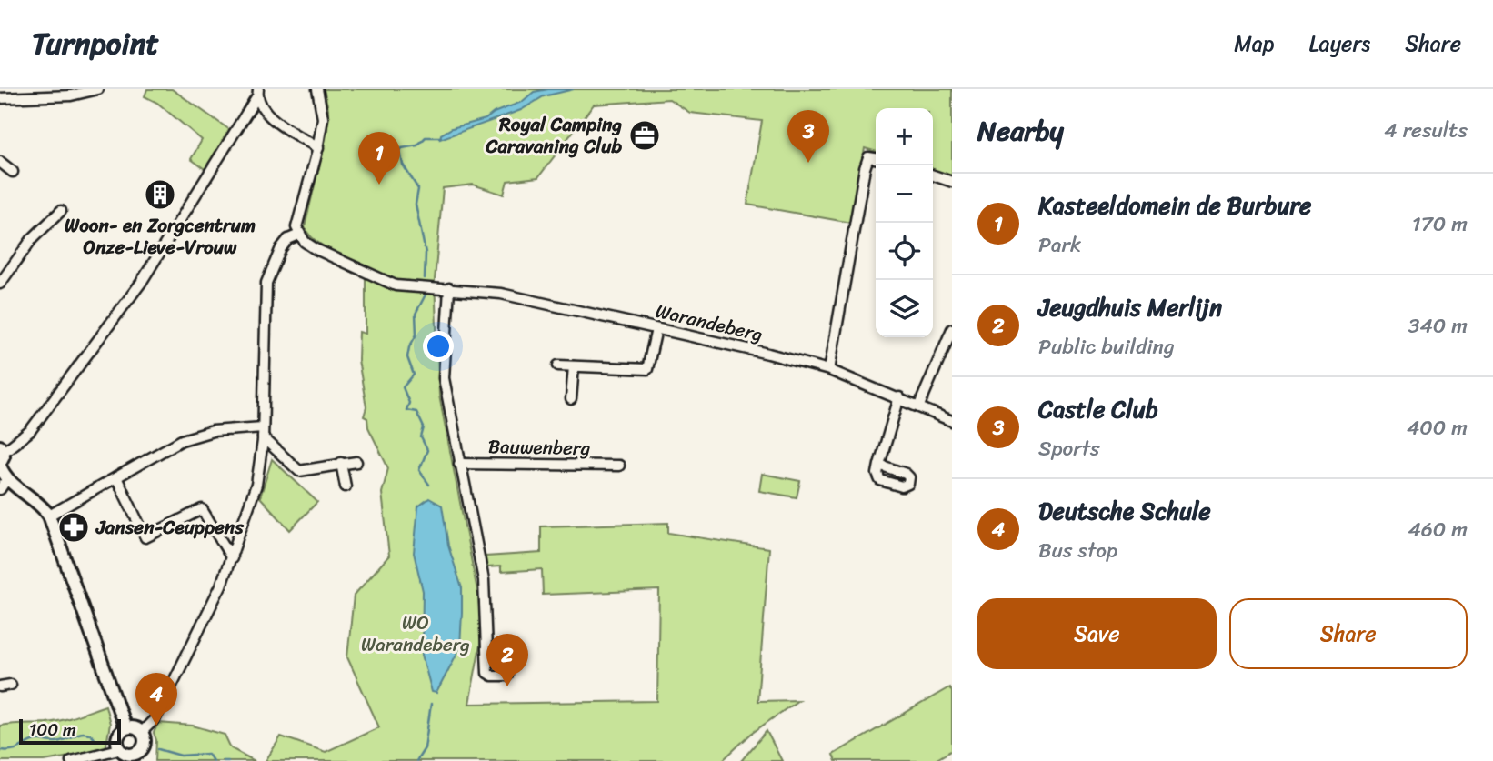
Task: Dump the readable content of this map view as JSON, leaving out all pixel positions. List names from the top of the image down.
{
  "streets": {
    "street": ["Warandeberg", "Bauwenberg"]
  },
  "parks": ["WO Warandeberg"],
  "places": {
    "office": ["Royal Camping Caravaning Club"],
    "building": ["Woon- en Zorgcentrum Onze-Lieve-Vrouw"],
    "pharmacy": ["Jansen-Ceuppens"]
  },
  "scale_bar": "100 m",
  "page": {
    "header": "Turnpoint",
    "nav": ["Map", "Layers", "Share"],
    "heading": ["Nearby", "4 results"],
    "map_buttons": ["+", "−"],
    "pins": [
      "3",
      "1",
      "2",
      "4"
    ],
    "list": [
      {
        "mark": "1",
        "name": "Kasteeldomein de Burbure",
        "note": "Park",
        "value": "170 m"
      },
      {
        "mark": "2",
        "name": "Jeugdhuis Merlijn",
        "note": "Public building",
        "value": "340 m"
      },
      {
        "mark": "3",
        "name": "Castle Club",
        "note": "Sports",
        "value": "400 m"
      },
      {
        "mark": "4",
        "name": "Deutsche Schule",
        "note": "Bus stop",
        "value": "460 m"
      }
    ],
    "buttons": ["Save", "Share"],
    "scale": "100 m"
  }
}
